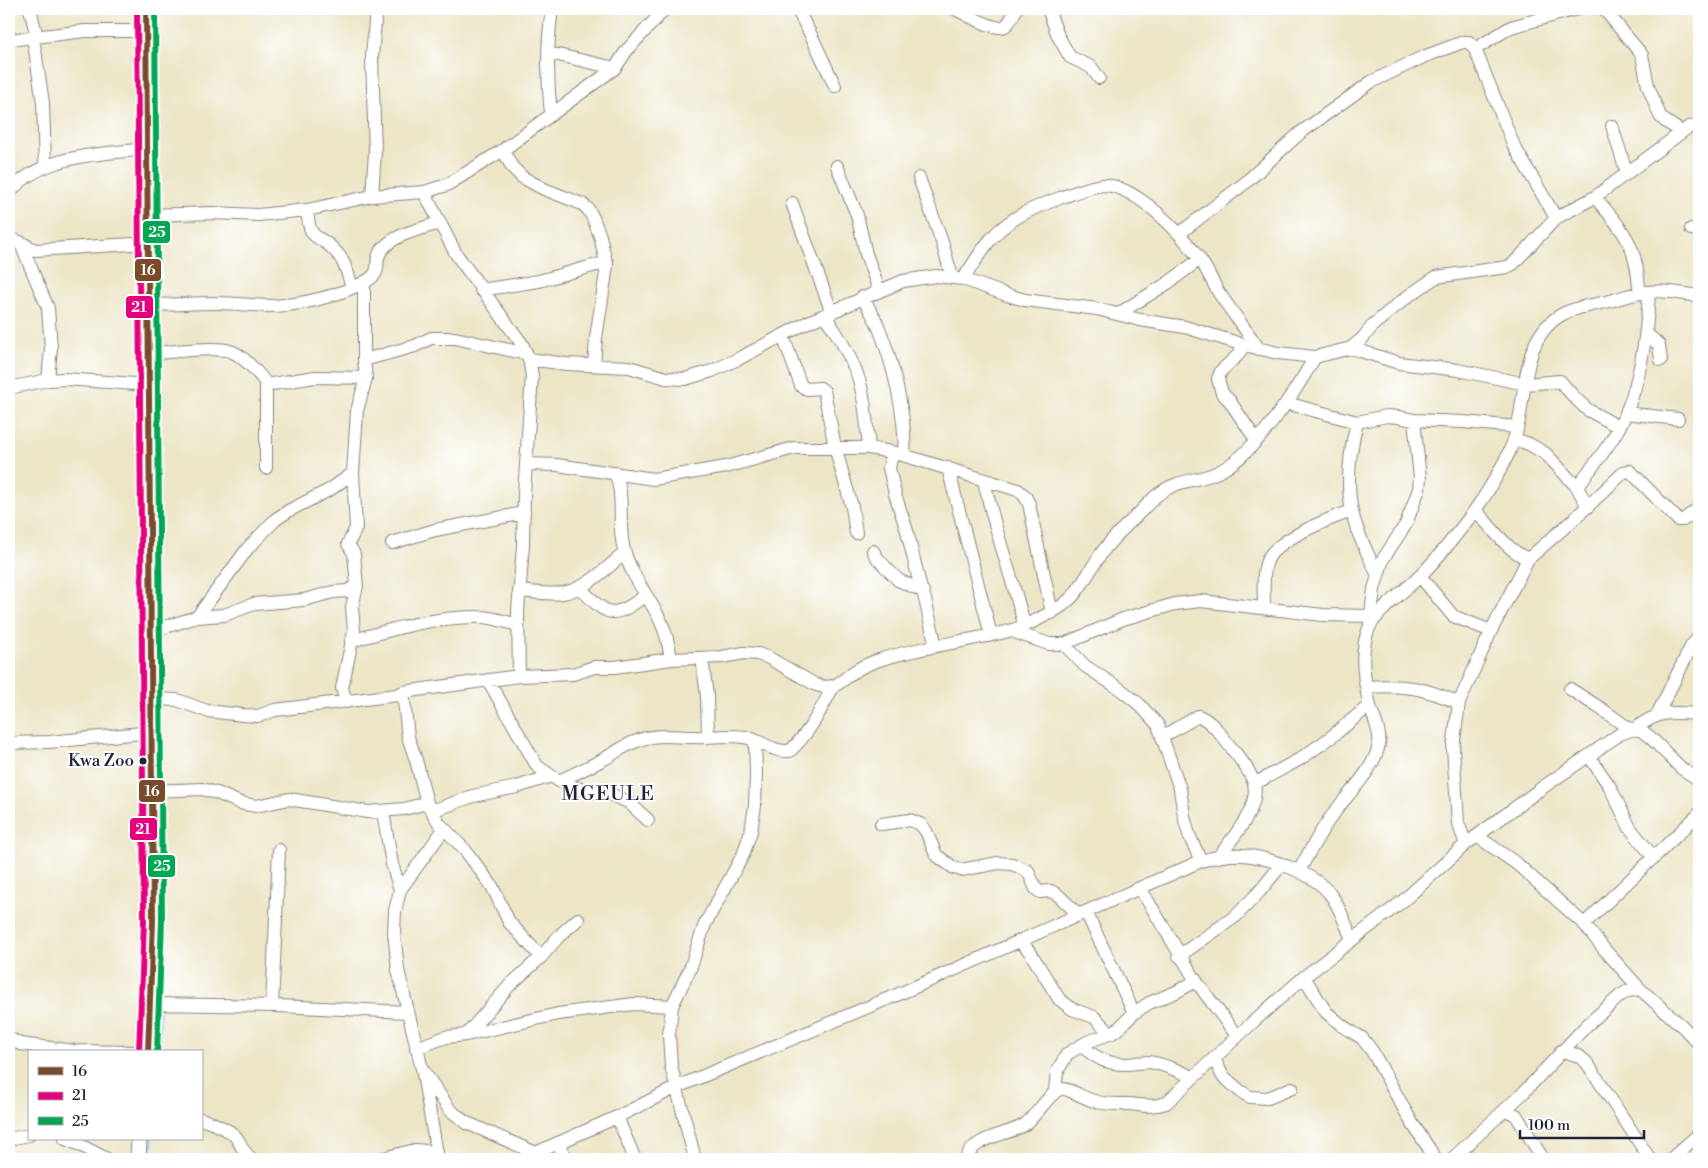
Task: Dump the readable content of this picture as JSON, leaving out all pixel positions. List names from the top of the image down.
{
  "districts": ["MGEULE"],
  "places": ["Kwa Zoo"],
  "lines": ["transit line 16", "transit line 21", "transit line 25"],
  "legend": ["16", "21", "25"],
  "scale_bar": "100 m"
}
